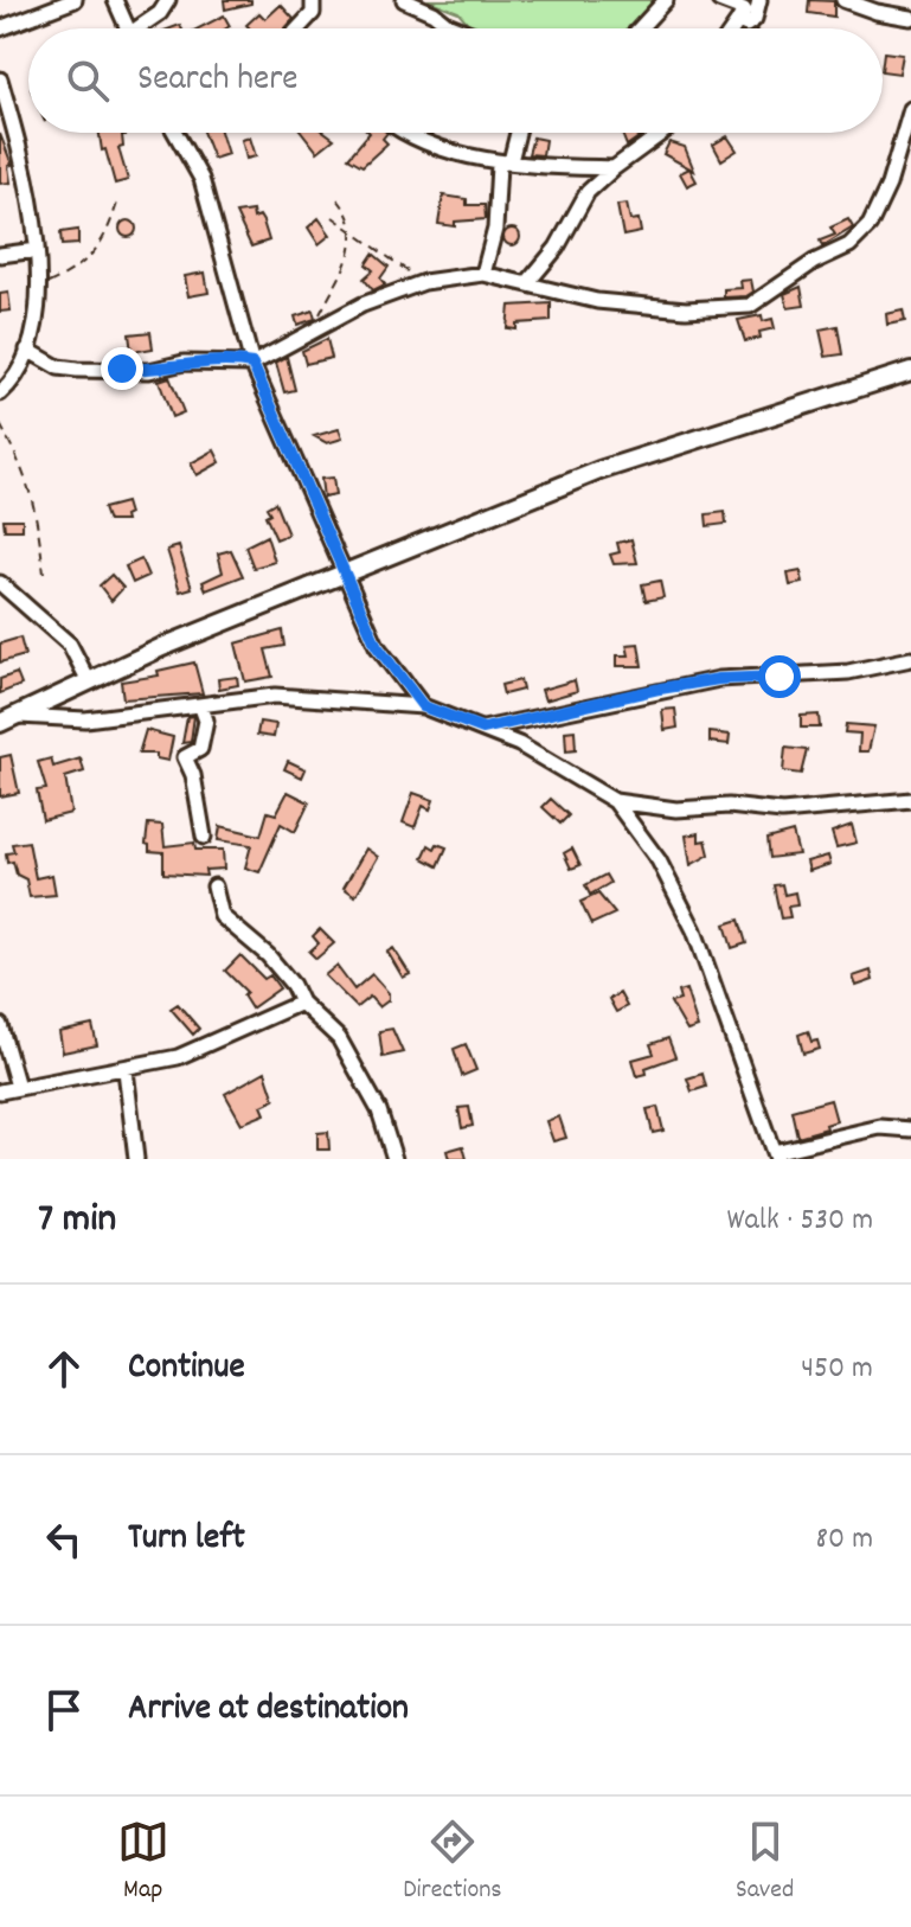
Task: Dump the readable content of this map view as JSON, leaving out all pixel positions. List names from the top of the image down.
{
  "page": {
    "search": "Search here",
    "heading": ["7 min", "Walk · 530 m"],
    "list": [
      ["Continue", "450 m"],
      ["Turn left", "80 m"],
      "Arrive at destination"
    ],
    "nav": ["Map", "Directions", "Saved"]
  }
}
